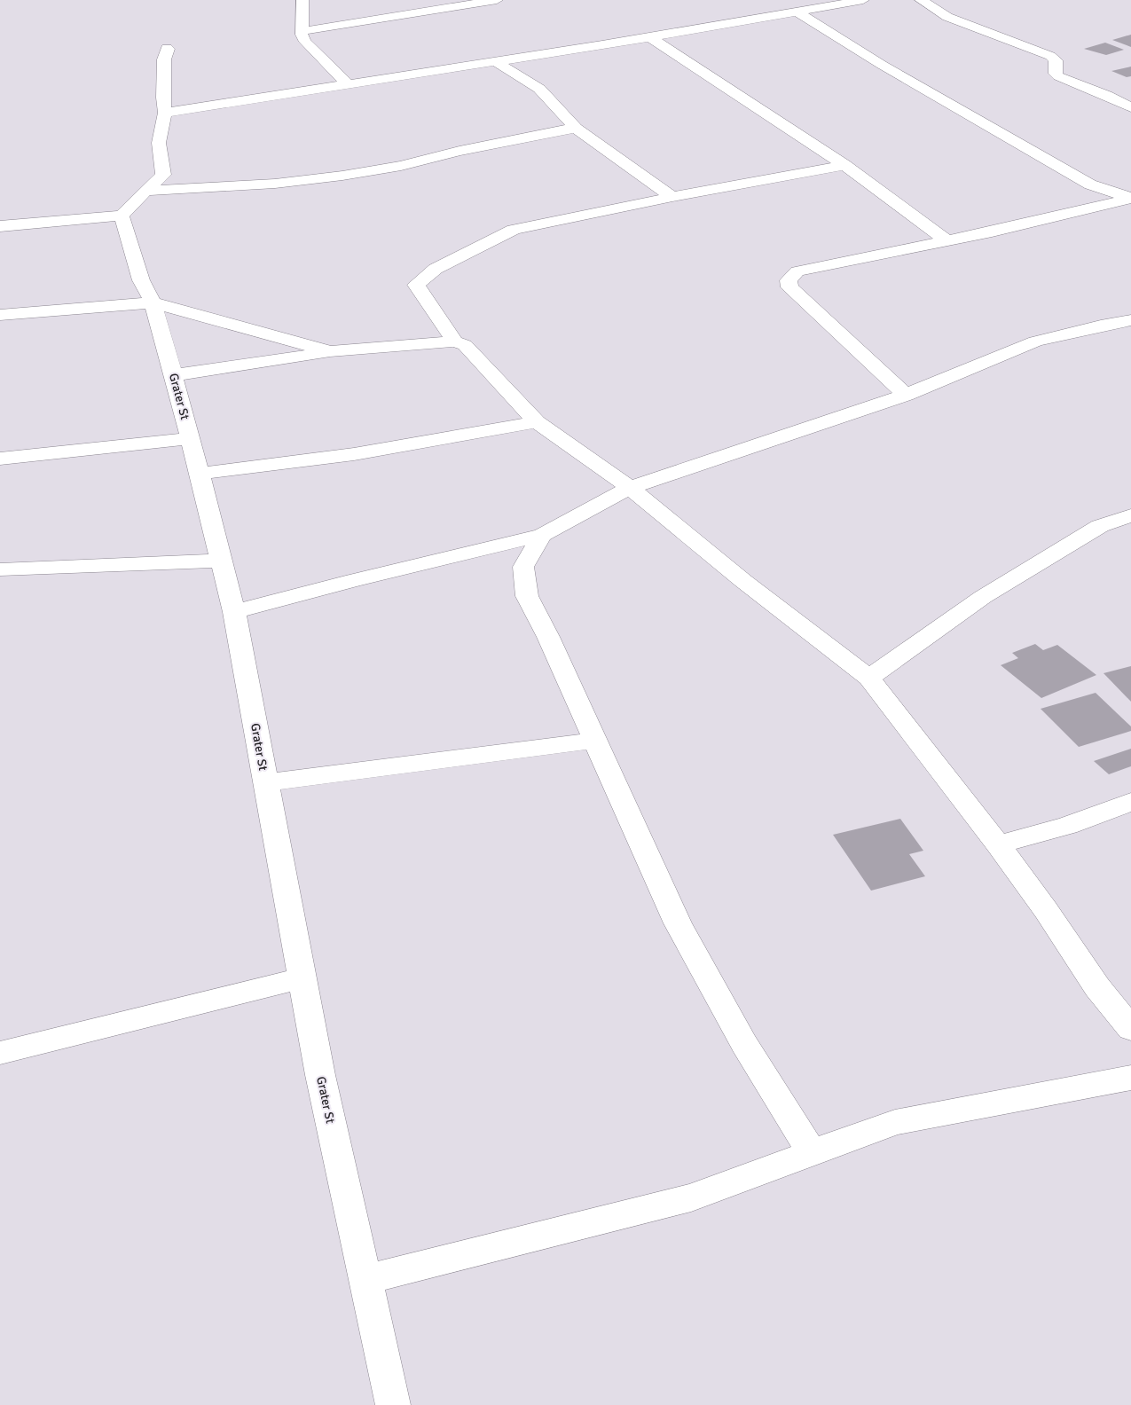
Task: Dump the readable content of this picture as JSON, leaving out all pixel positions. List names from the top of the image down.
{
  "streets": {
    "street": ["Grater St"]
  }
}
